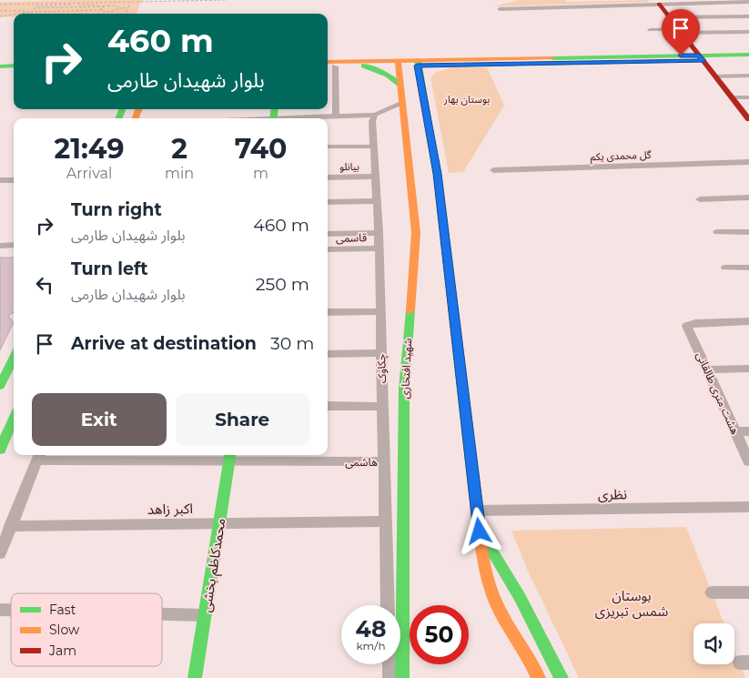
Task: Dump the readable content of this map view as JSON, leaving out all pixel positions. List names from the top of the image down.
{
  "streets": {
    "main road": ["شهید افتخاری", "محمدکاظم بخشی"],
    "street": [
      "گل محمدی یکم",
      "بیانلو",
      "قاسمی",
      "چکاوک",
      "هشت متری طالقانی",
      "هاشمی",
      "نظری",
      "اکبر زاهد"
    ]
  },
  "crossings": [
    ["بیانلو", "چکاوک"],
    ["قاسمی", "چکاوک"],
    ["چکاوک", "هاشمی"],
    ["چکاوک", "اکبر زاهد"],
    ["هاشمی", "محمدکاظم بخشی"],
    ["اکبر زاهد", "محمدکاظم بخشی"]
  ],
  "parks": ["بوستان بهار", "بوستان شمس تبریزی"],
  "legend": ["Fast", "Slow", "Jam"],
  "page": {
    "turn": ["460 m", "بلوار شهیدان طارمی"],
    "eta": [
      "21:49",
      "Arrival",
      "2",
      "min",
      "740",
      "m"
    ],
    "list": [
      {
        "name": "Turn right",
        "note": "بلوار شهیدان طارمی",
        "value": "460 m"
      },
      {
        "name": "Turn left",
        "note": "بلوار شهیدان طارمی",
        "value": "250 m"
      },
      {
        "name": "Arrive at destination",
        "value": "30 m"
      }
    ],
    "buttons": ["Exit", "Share"],
    "speed": "48 km/h",
    "limit": "50"
  }
}
